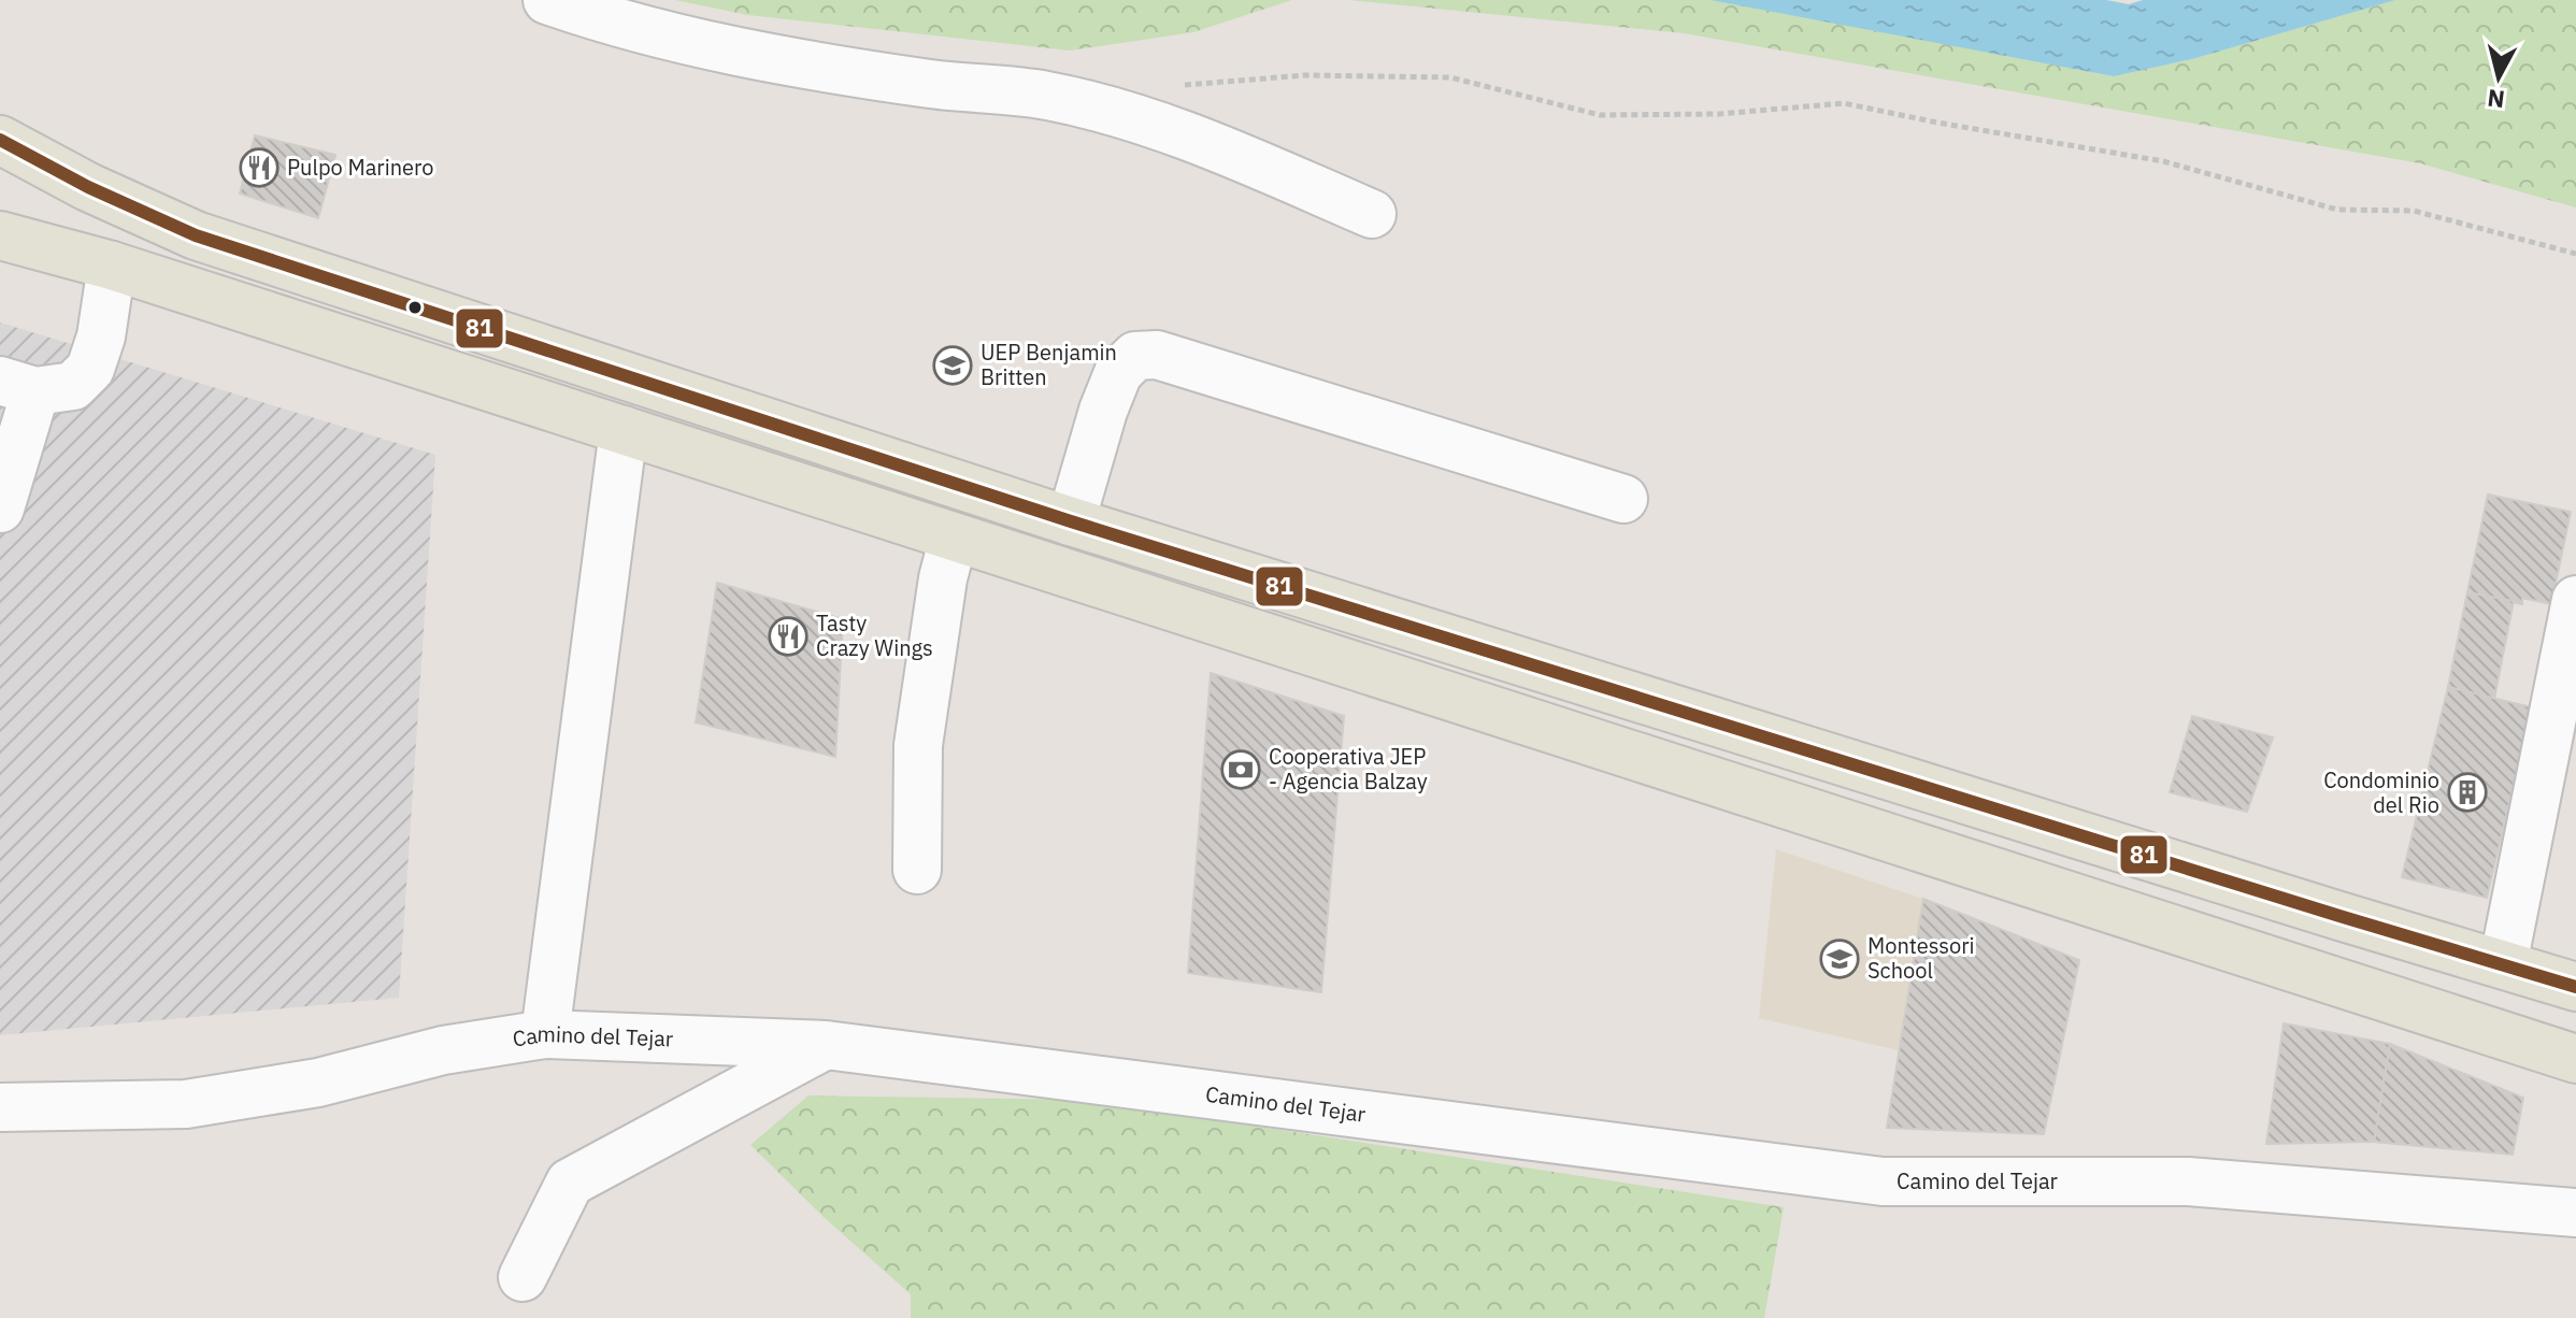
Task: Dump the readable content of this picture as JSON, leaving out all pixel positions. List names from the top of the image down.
{
  "streets": {
    "street": ["Camino del Tejar"]
  },
  "places": {
    "restaurant": ["Pulpo Marinero", "Tasty Crazy Wings"],
    "school or university": ["UEP Benjamin Britten", "Montessori School"],
    "bank": ["Cooperativa JEP - Agencia Balzay"],
    "building": ["Condominio del Rio"]
  },
  "lines": ["transit line 81"],
  "north": "bottom"
}
